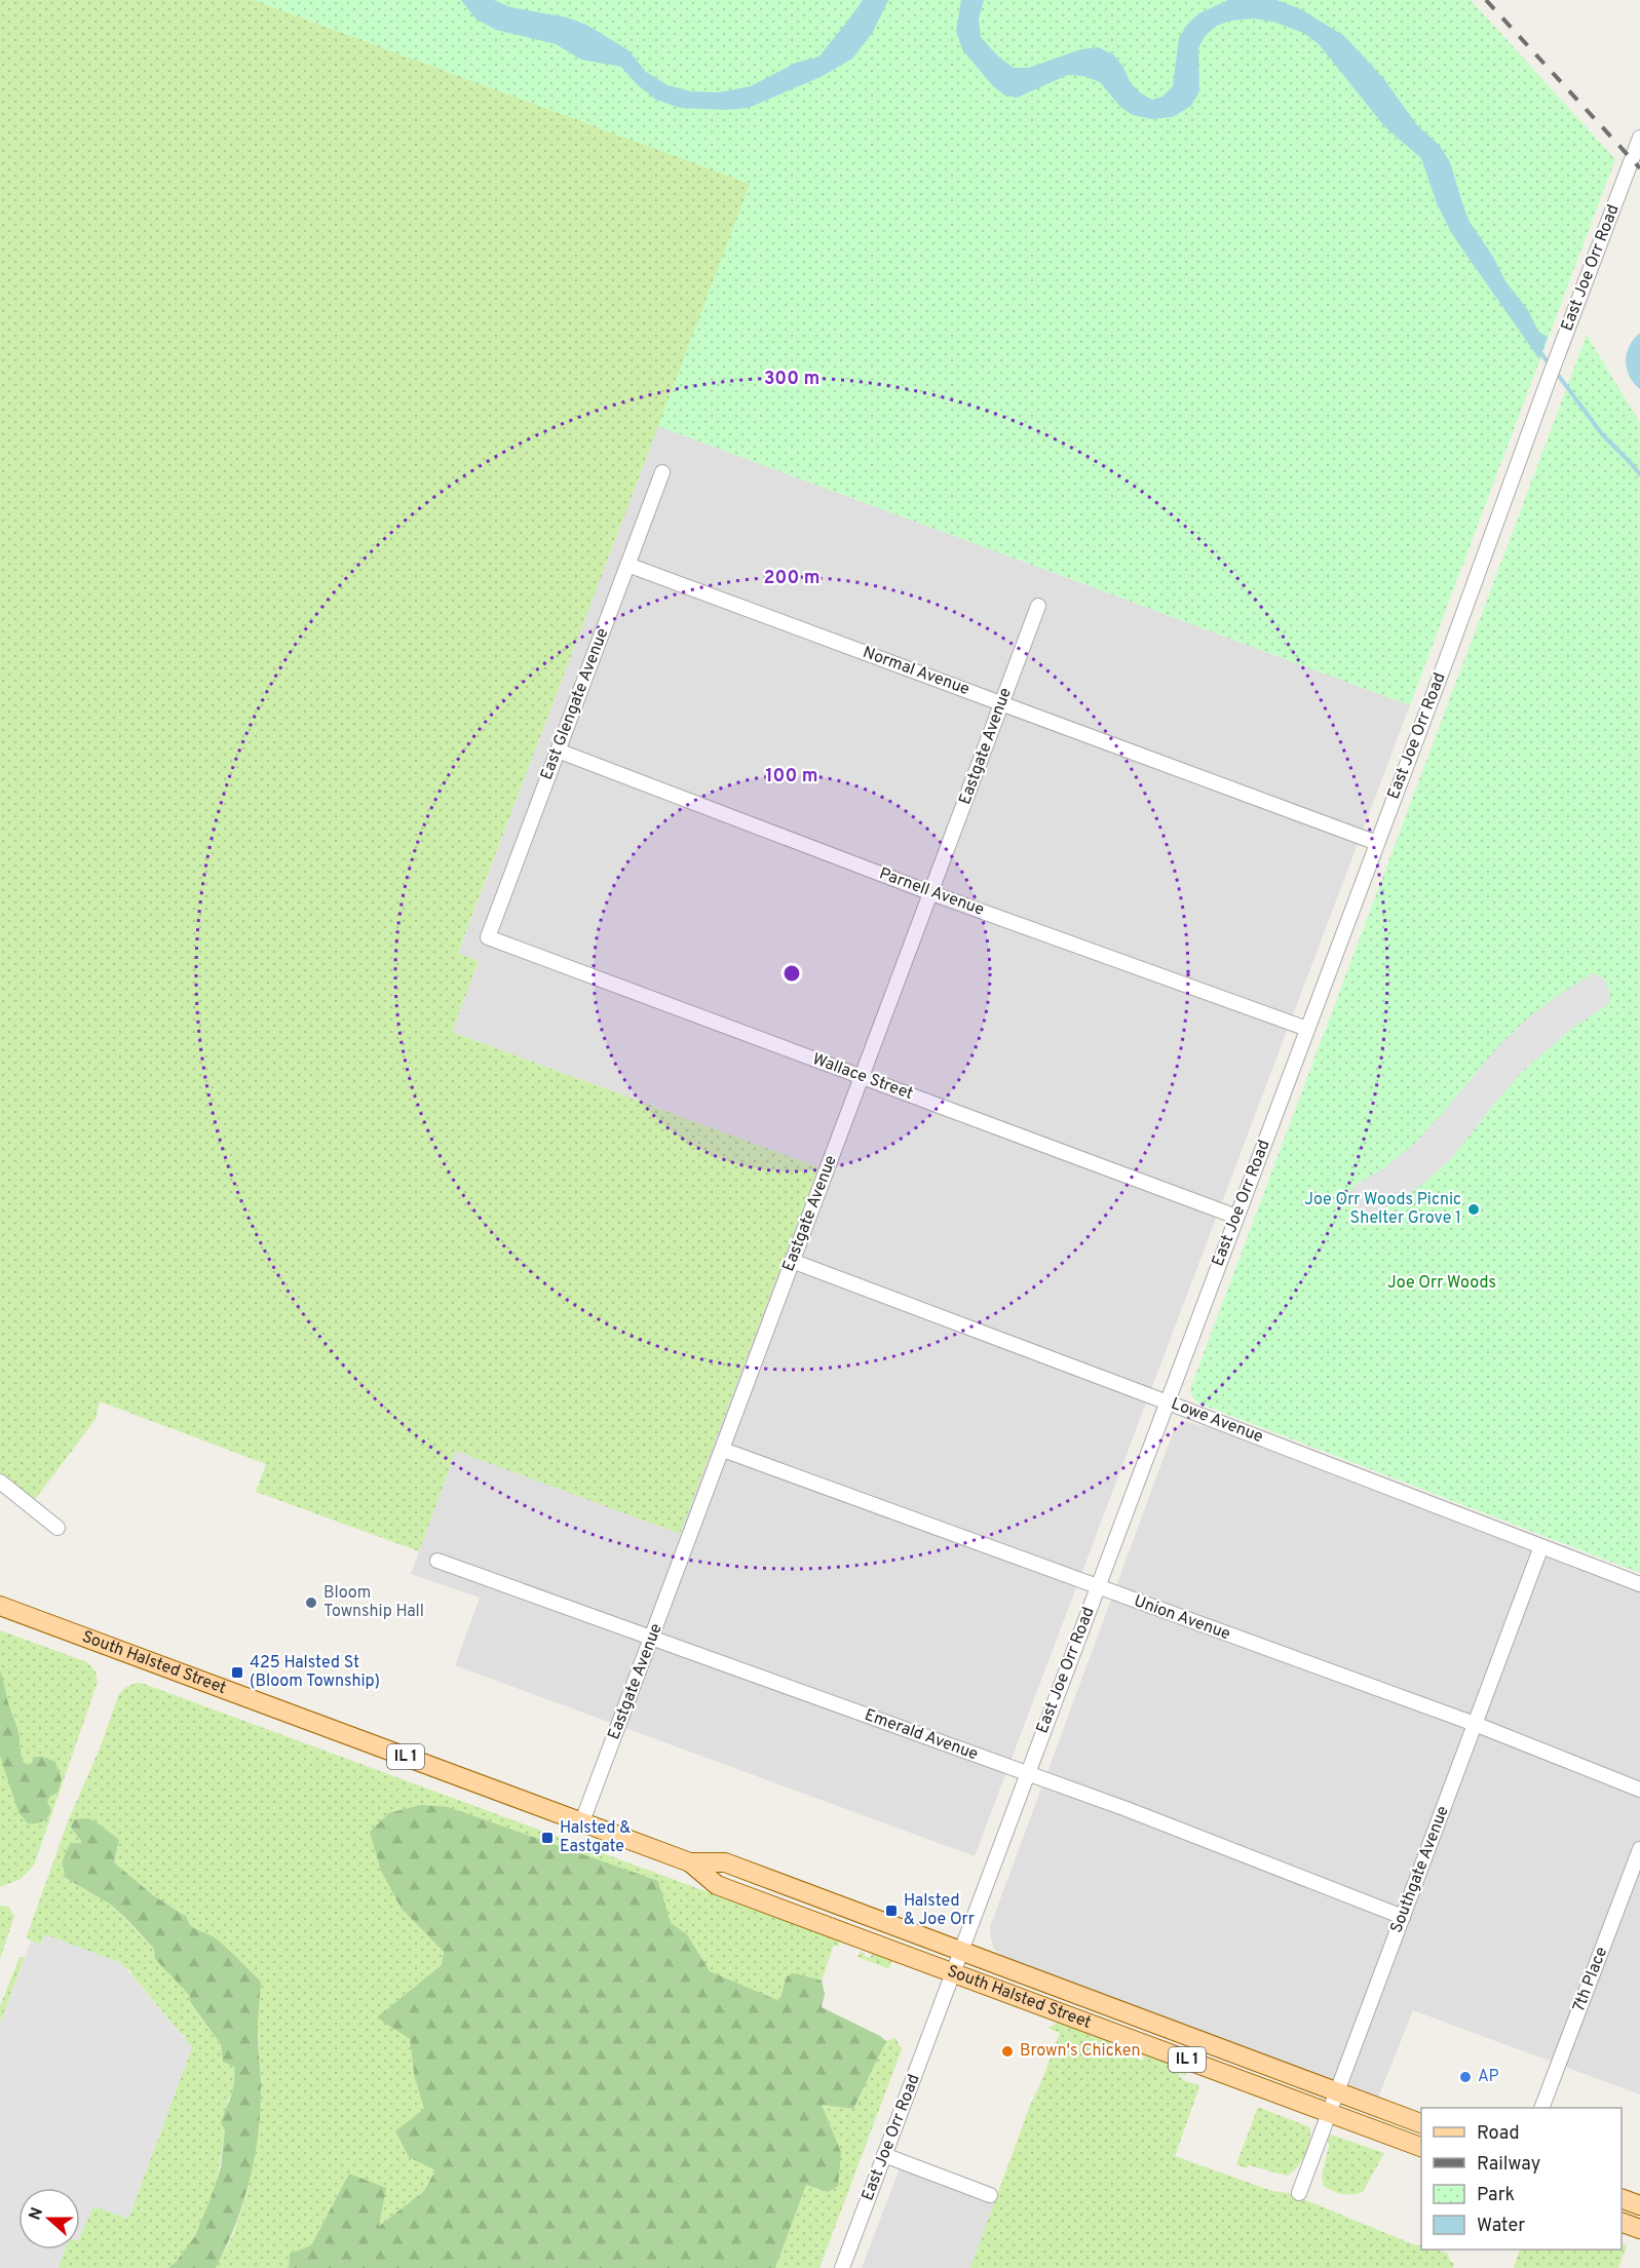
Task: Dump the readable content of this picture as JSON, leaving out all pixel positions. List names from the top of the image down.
{
  "streets": {
    "main road": ["South Halsted Street", "IL 1"],
    "street": [
      "East Joe Orr Road",
      "Normal Avenue",
      "East Glengate Avenue",
      "Eastgate Avenue",
      "Parnell Avenue",
      "Wallace Street",
      "Lowe Avenue",
      "Union Avenue",
      "Emerald Avenue",
      "Southgate Avenue",
      "7th Place"
    ]
  },
  "crossings": [
    ["East Joe Orr Road", "Normal Avenue"],
    ["East Joe Orr Road", "Parnell Avenue"],
    ["East Joe Orr Road", "Wallace Street"],
    ["East Joe Orr Road", "Lowe Avenue"],
    ["East Joe Orr Road", "Union Avenue"],
    ["East Joe Orr Road", "South Halsted Street"],
    ["East Joe Orr Road", "Emerald Avenue"],
    ["Normal Avenue", "East Glengate Avenue"],
    ["Normal Avenue", "Eastgate Avenue"],
    ["East Glengate Avenue", "Parnell Avenue"],
    ["East Glengate Avenue", "Wallace Street"],
    ["Eastgate Avenue", "Parnell Avenue"],
    ["Eastgate Avenue", "Wallace Street"],
    ["Eastgate Avenue", "Lowe Avenue"],
    ["Eastgate Avenue", "Union Avenue"],
    ["Eastgate Avenue", "South Halsted Street"],
    ["Eastgate Avenue", "Emerald Avenue"],
    ["Lowe Avenue", "Southgate Avenue"],
    ["Union Avenue", "Southgate Avenue"],
    ["South Halsted Street", "Southgate Avenue"],
    ["Emerald Avenue", "Southgate Avenue"]
  ],
  "parks": ["Joe Orr Woods"],
  "places": {
    "other": [
      "Joe Orr Woods Picnic Shelter Grove 1",
      "Bloom Township Hall",
      "Brown's Chicken",
      "AP"
    ],
    "transit": ["425 Halsted St (Bloom Township)", "Halsted & Eastgate", "Halsted & Joe Orr"]
  },
  "legend": [
    "Road",
    "Railway",
    "Park",
    "Water"
  ],
  "north": "left",
  "rings": ["300 m", "200 m", "100 m"]
}
